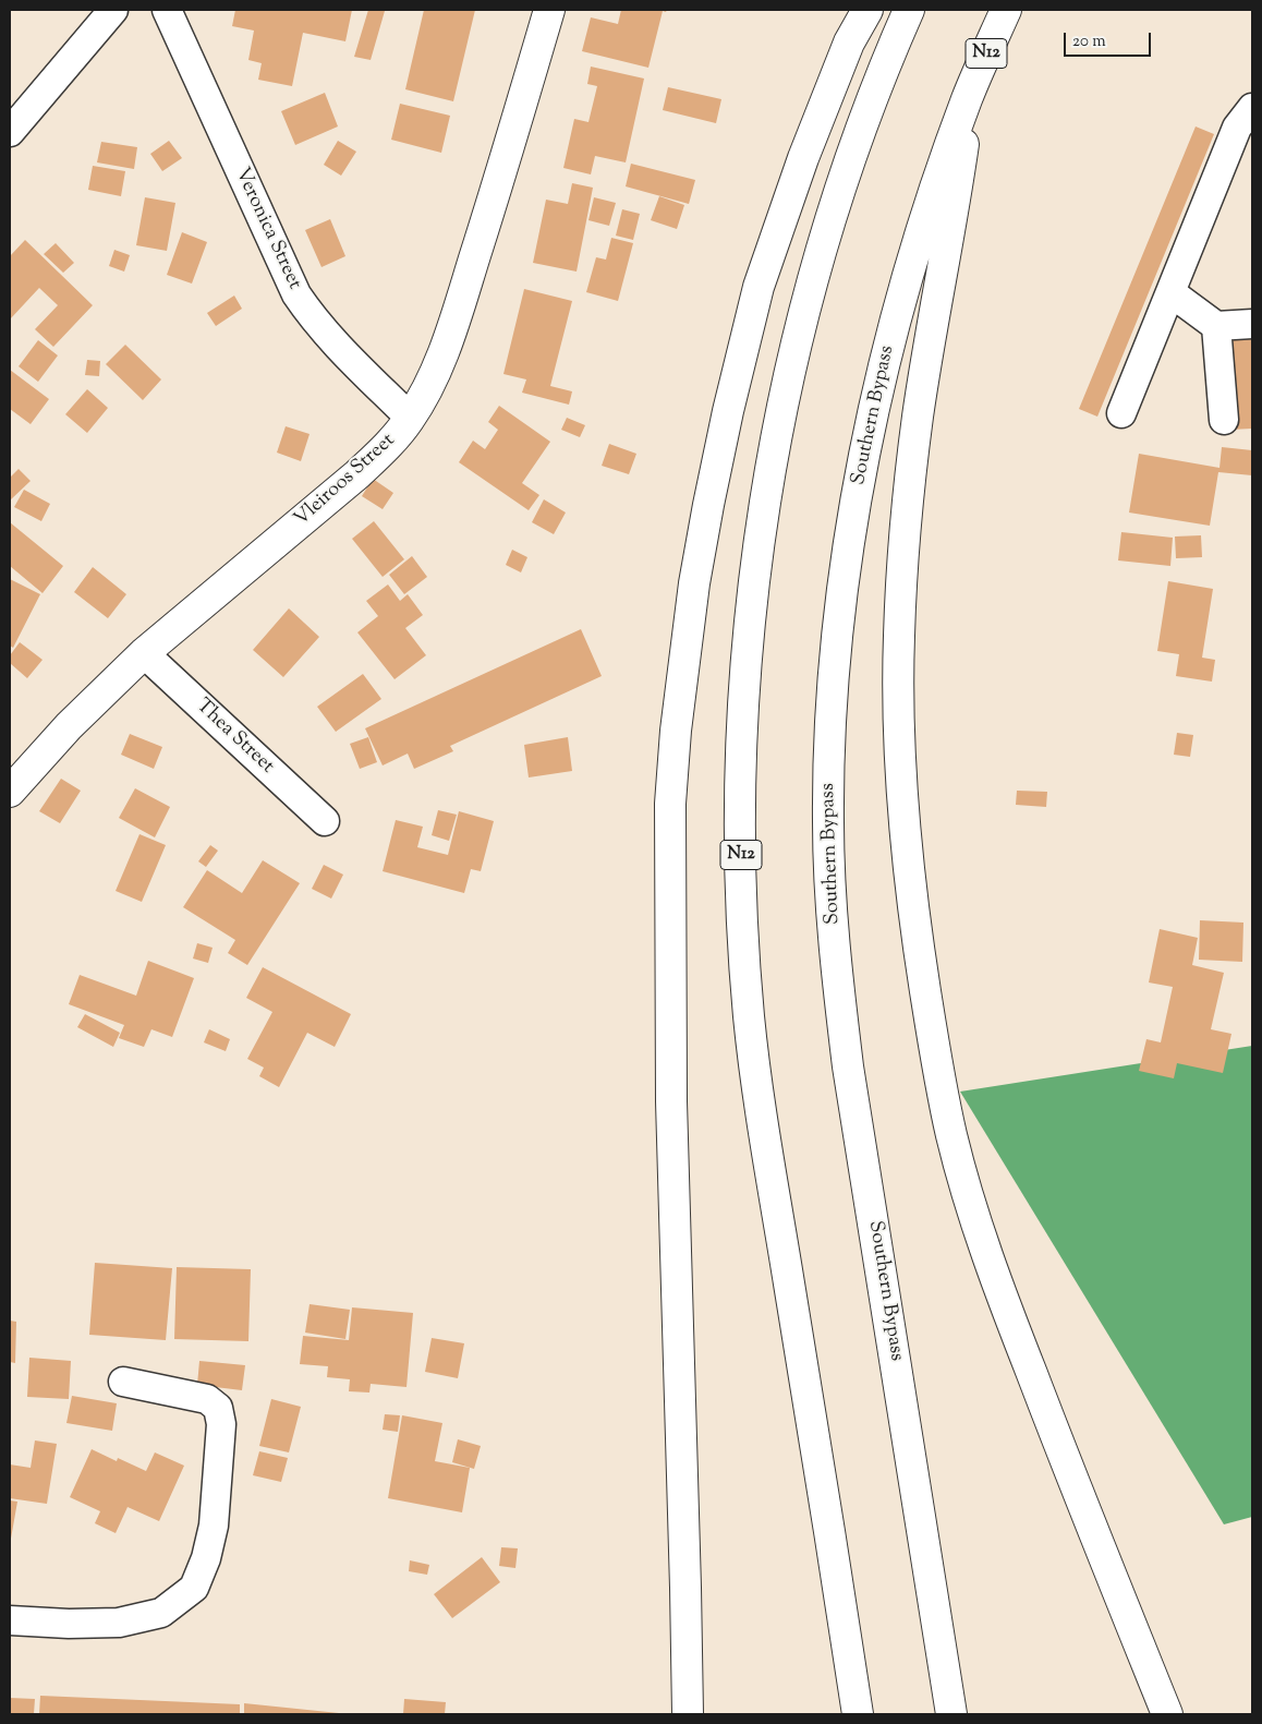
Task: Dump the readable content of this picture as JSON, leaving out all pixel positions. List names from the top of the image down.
{
  "streets": {
    "main road": ["N12", "Southern Bypass", "Vleiroos Street"],
    "street": ["Veronica Street", "Thea Street"]
  },
  "crossings": [
    ["Veronica Street", "Vleiroos Street"],
    ["Vleiroos Street", "Thea Street"]
  ],
  "scale_bar": "20 m"
}
